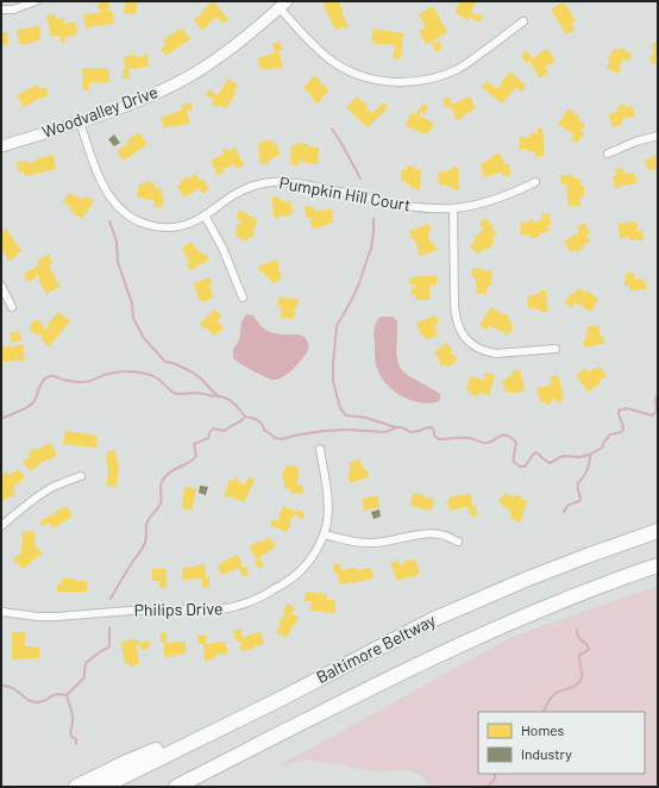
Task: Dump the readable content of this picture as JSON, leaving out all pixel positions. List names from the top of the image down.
{
  "streets": {
    "highway": ["Baltimore Beltway"],
    "street": ["Woodvalley Drive", "Pumpkin Hill Court", "Philips Drive"]
  },
  "crossings": [
    ["Woodvalley Drive", "Pumpkin Hill Court"]
  ],
  "legend": ["Homes", "Industry"]
}
